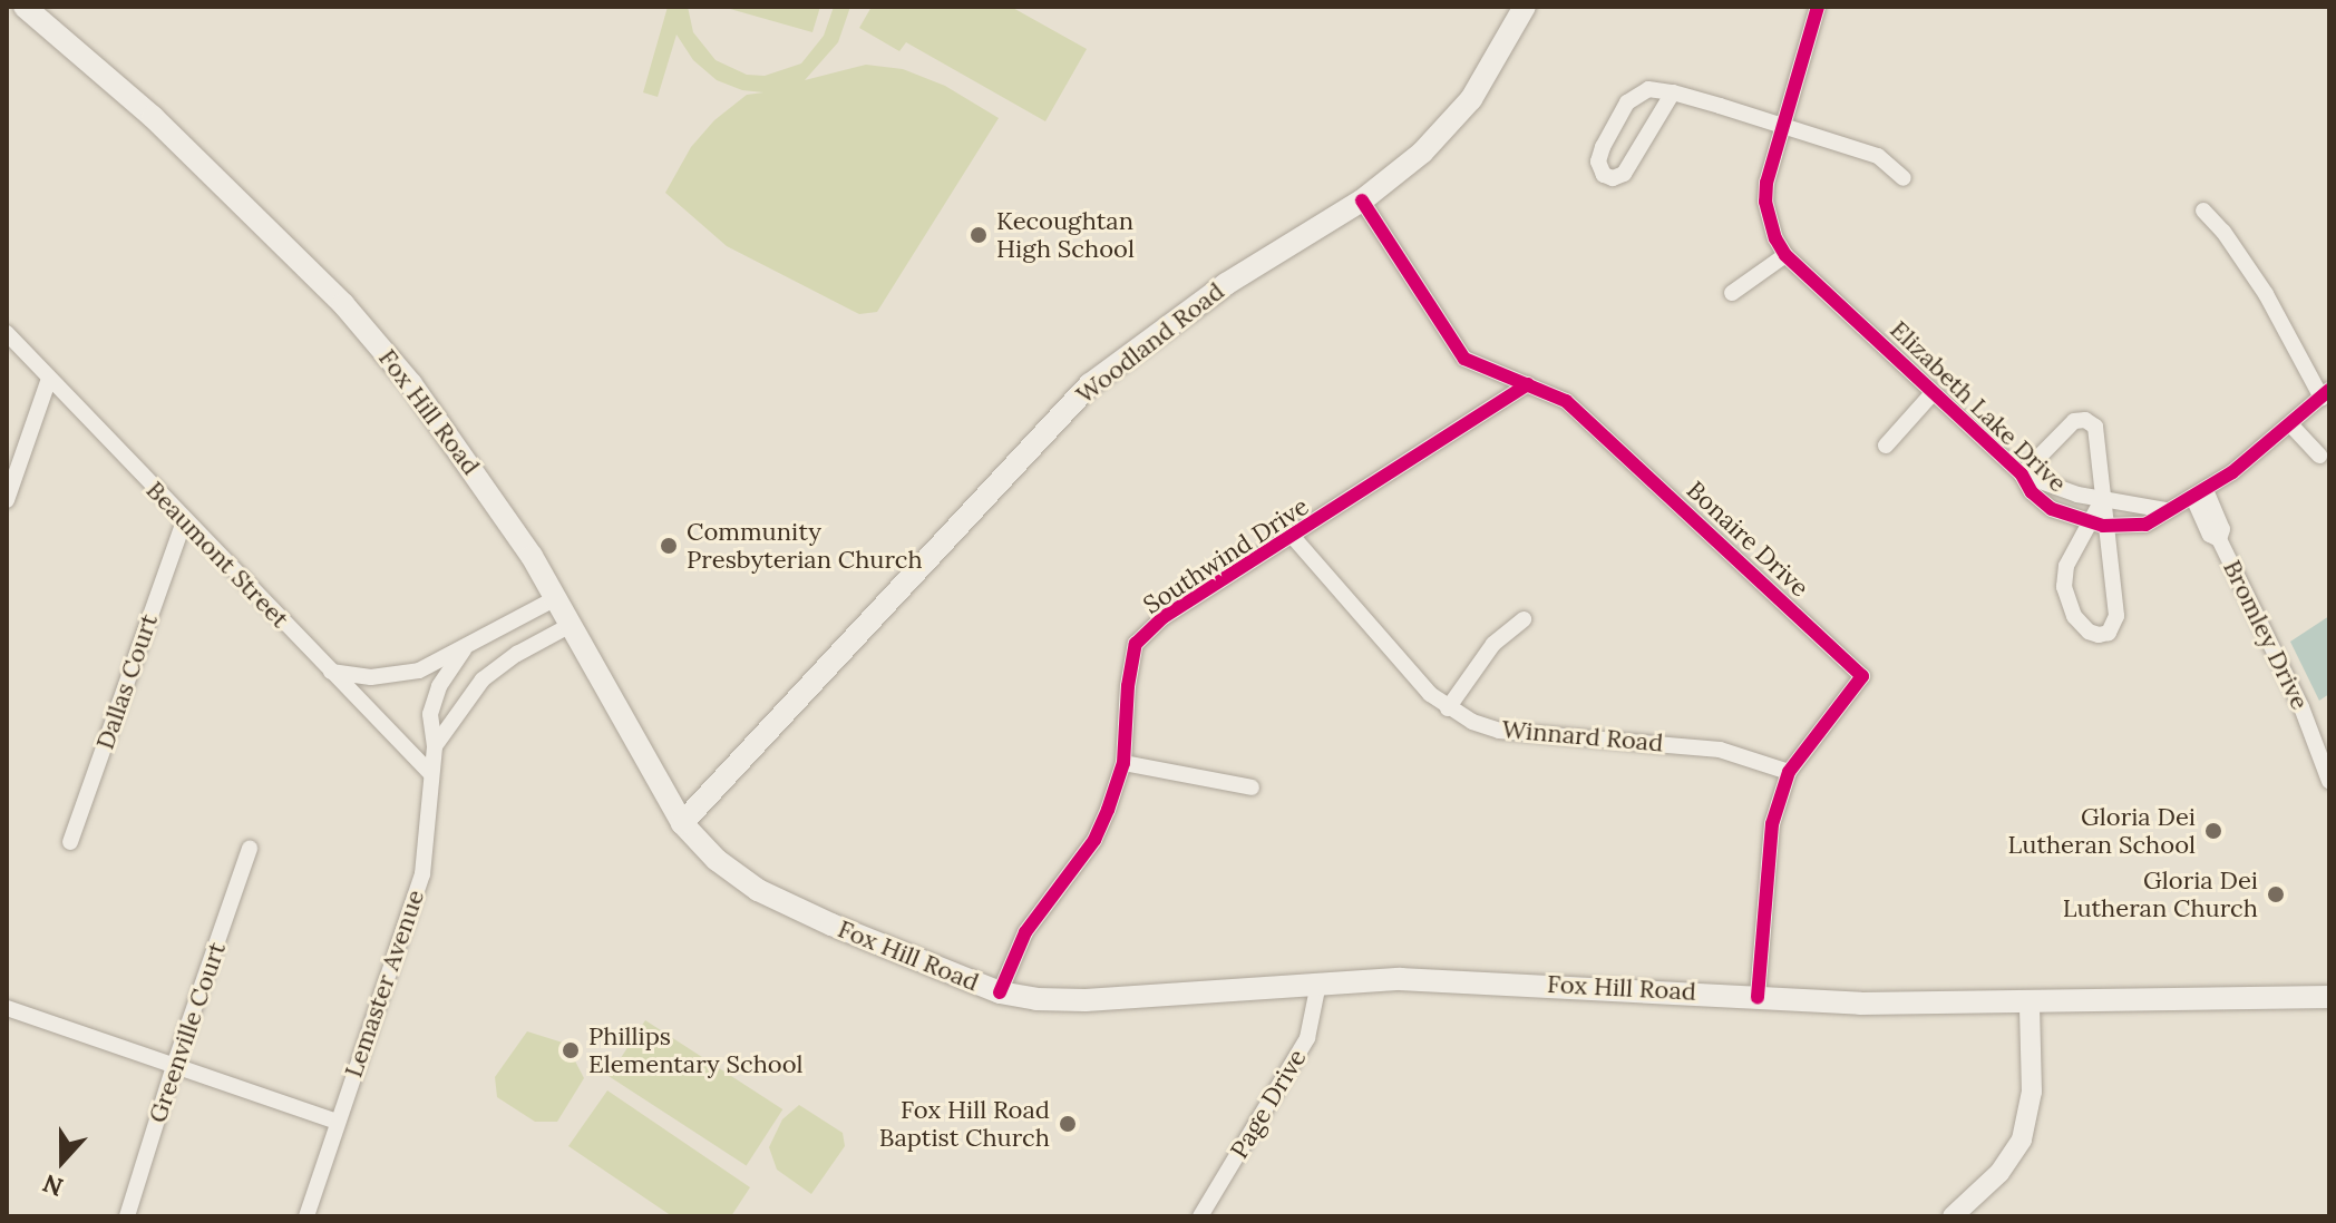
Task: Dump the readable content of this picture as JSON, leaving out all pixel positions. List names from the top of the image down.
{
  "streets": {
    "main road": ["Woodland Road", "Fox Hill Road"],
    "street": [
      "Elizabeth Lake Drive",
      "Bonaire Drive",
      "Beaumont Street",
      "Southwind Drive",
      "Bromley Drive",
      "Dallas Court",
      "Winnard Road",
      "Lemaster Avenue",
      "Greenville Court",
      "Page Drive"
    ]
  },
  "crossings": [
    ["Woodland Road", "Fox Hill Road"],
    ["Woodland Road", "Bonaire Drive"],
    ["Elizabeth Lake Drive", "Bromley Drive"],
    ["Fox Hill Road", "Bonaire Drive"],
    ["Fox Hill Road", "Southwind Drive"],
    ["Fox Hill Road", "Lemaster Avenue"],
    ["Fox Hill Road", "Page Drive"],
    ["Bonaire Drive", "Southwind Drive"],
    ["Bonaire Drive", "Winnard Road"],
    ["Beaumont Street", "Dallas Court"],
    ["Beaumont Street", "Lemaster Avenue"],
    ["Southwind Drive", "Winnard Road"]
  ],
  "places": [
    "Kecoughtan High School",
    "Community Presbyterian Church",
    "Gloria Dei Lutheran School",
    "Gloria Dei Lutheran Church",
    "Phillips Elementary School",
    "Fox Hill Road Baptist Church"
  ],
  "north": "bottom"
}
